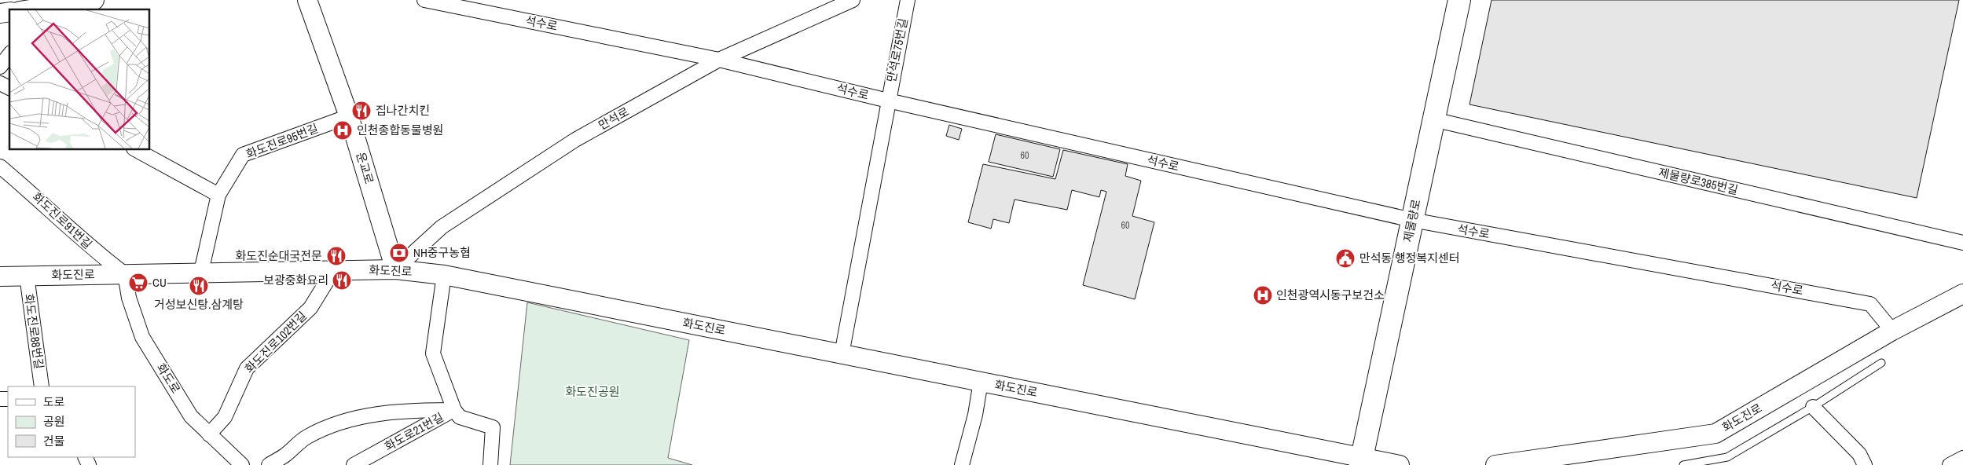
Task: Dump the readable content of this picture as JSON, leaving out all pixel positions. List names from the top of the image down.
{
  "streets": {
    "main road": ["제물량로"],
    "street": [
      "석수로",
      "만석로75번길",
      "만석로",
      "화도진로95번길",
      "운교로",
      "제물량로385번길",
      "화도진로91번길",
      "화도진로",
      "화도진로88번길",
      "화도진로102번길",
      "화도로",
      "화도로21번길"
    ]
  },
  "crossings": [
    ["석수로", "만석로75번길"],
    ["석수로", "만석로"],
    ["석수로", "제물량로"],
    ["석수로", "화도진로"],
    ["만석로75번길", "화도진로"],
    ["만석로", "운교로"],
    ["만석로", "화도진로"],
    ["화도진로95번길", "운교로"],
    ["화도진로95번길", "화도진로"],
    ["운교로", "화도진로"],
    ["제물량로385번길", "제물량로"],
    ["화도진로91번길", "화도진로"],
    ["화도진로91번길", "화도로"],
    ["제물량로", "화도진로"],
    ["화도진로", "화도진로88번길"],
    ["화도진로", "화도진로102번길"],
    ["화도진로", "화도로"],
    ["화도진로102번길", "화도로"]
  ],
  "parks": ["화도진공원"],
  "places": {
    "restaurant": [
      "집나간치킨",
      "화도진순대국전문",
      "보광중화요리",
      "거성보신탕.삼계탕"
    ],
    "hospital": ["인천종합동물병원", "인천광역시동구보건소"],
    "bank": ["NH중구농협"],
    "public building": ["만석동 행정복지센터"],
    "supermarket": ["CU"]
  },
  "house_numbers": ["60", "60"],
  "legend": ["도로", "공원", "건물"]
}
